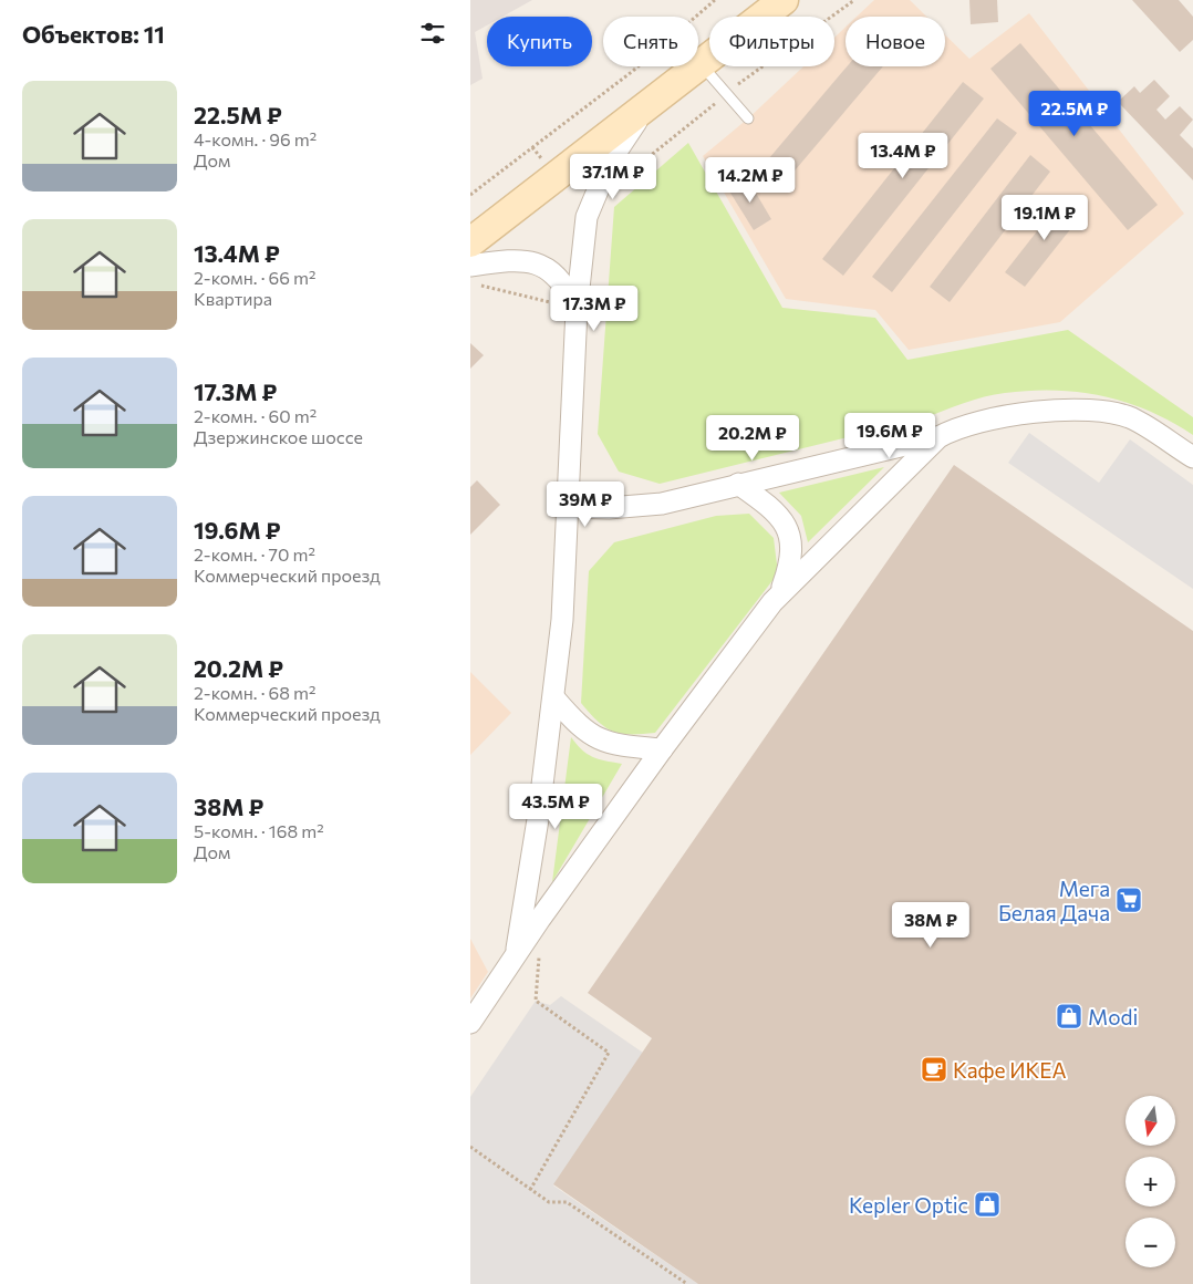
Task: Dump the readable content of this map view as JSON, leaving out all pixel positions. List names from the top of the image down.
{
  "places": {
    "supermarket": ["Мега Белая Дача"],
    "shop": ["Modi", "Kepler Optic"],
    "cafe": ["Кафе ИКЕА"]
  },
  "north": "bottom",
  "page": {
    "heading": "Объектов: 11",
    "chip": [
      "Купить",
      "Снять",
      "Фильтры",
      "Новое"
    ],
    "list": [
      {
        "name": "22.5M ₽",
        "note": "4-комн. · 96 m² · Дом"
      },
      {
        "name": "13.4M ₽",
        "note": "2-комн. · 66 m² · Квартира"
      },
      {
        "name": "17.3M ₽",
        "note": "2-комн. · 60 m² · Дзержинское шоссе"
      },
      {
        "name": "19.6M ₽",
        "note": "2-комн. · 70 m² · Коммерческий проезд"
      },
      {
        "name": "20.2M ₽",
        "note": "2-комн. · 68 m² · Коммерческий проезд"
      },
      {
        "name": "38M ₽",
        "note": "5-комн. · 168 m² · Дом"
      }
    ],
    "price": [
      "22.5M ₽",
      "13.4M ₽",
      "37.1M ₽",
      "14.2M ₽",
      "19.1M ₽",
      "17.3M ₽",
      "19.6M ₽",
      "20.2M ₽",
      "39M ₽",
      "43.5M ₽",
      "38M ₽"
    ],
    "map_buttons": ["+", "−"]
  }
}
